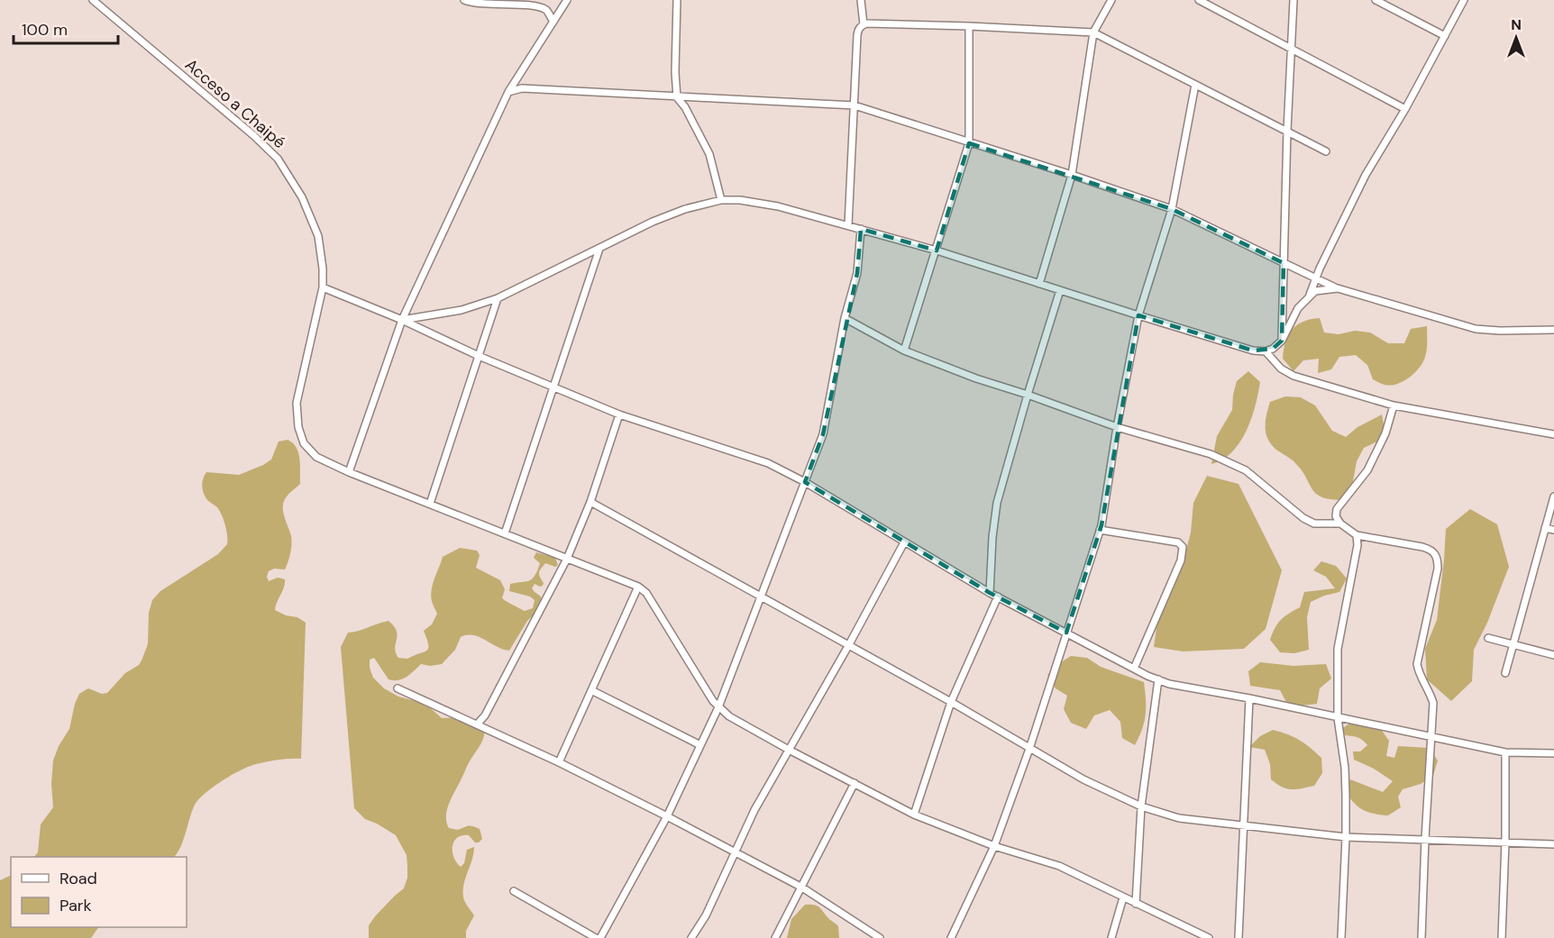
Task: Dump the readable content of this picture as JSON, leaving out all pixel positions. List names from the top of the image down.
{
  "streets": {
    "street": ["Acceso a Chaipé"]
  },
  "legend": ["Road", "Park"],
  "scale_bar": "100 m",
  "north": "top"
}
